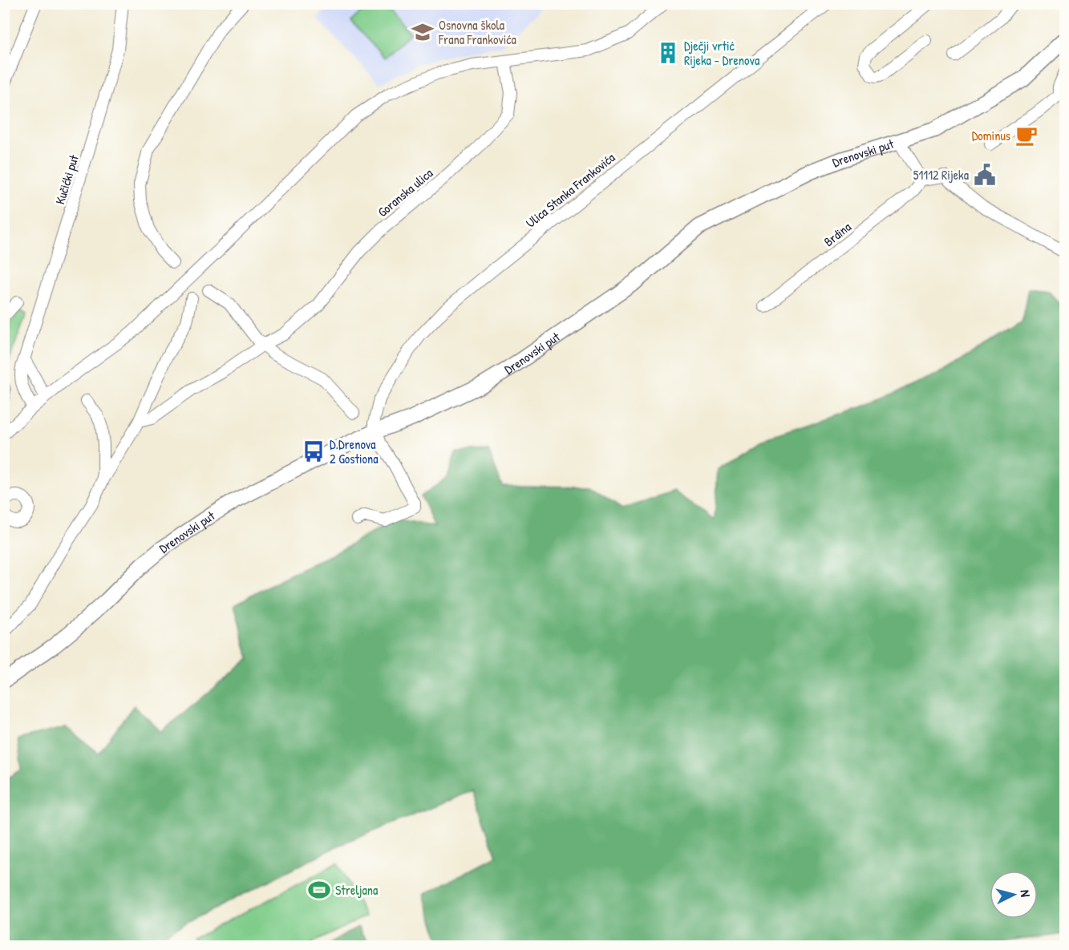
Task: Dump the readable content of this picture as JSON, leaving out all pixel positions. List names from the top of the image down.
{
  "streets": {
    "main road": ["Drenovski put"],
    "street": [
      "Kučićki put",
      "Ulica Stanka Frankovića",
      "Goranska ulica",
      "Brdina"
    ]
  },
  "crossings": [
    ["Drenovski put", "Ulica Stanka Frankovića"]
  ],
  "places": {
    "school or university": ["Osnovna škola Frana Frankovića"],
    "building": ["Dječji vrtić Rijeka - Drenova"],
    "cafe": ["Dominus"],
    "public building": ["51112 Rijeka"],
    "bus stop": ["D.Drenova 2 Gostiona"],
    "sports": ["Streljana"]
  },
  "north": "right"
}
